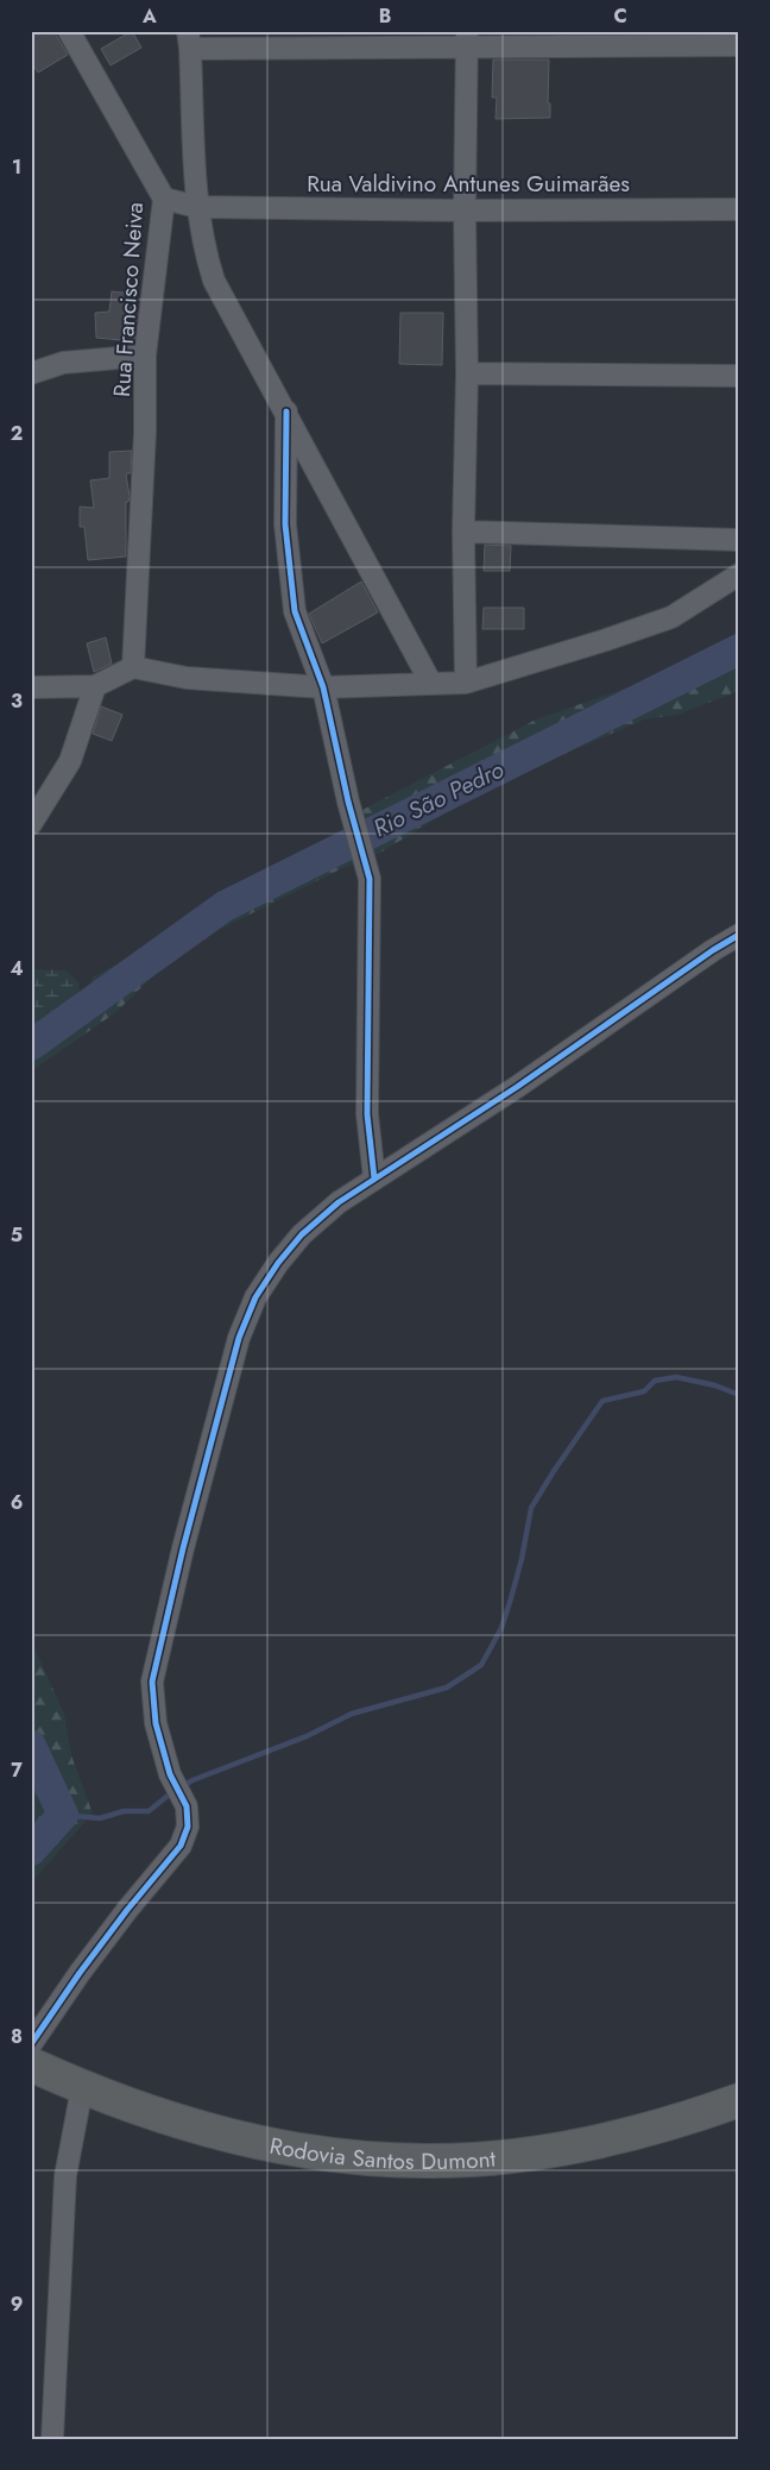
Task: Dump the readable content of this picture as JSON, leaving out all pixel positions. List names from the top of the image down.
{
  "streets": {
    "highway": ["Rodovia Santos Dumont"],
    "street": ["Rua Valdivino Antunes Guimarães", "Rua Francisco Neiva"]
  },
  "crossings": [
    ["Rua Valdivino Antunes Guimarães", "Rua Francisco Neiva"]
  ],
  "water": ["Rio São Pedro"],
  "grid": {
    "columns": ["A", "B", "C"],
    "rows": [
      "1",
      "2",
      "3",
      "4",
      "5",
      "6",
      "7",
      "8",
      "9"
    ]
  }
}
